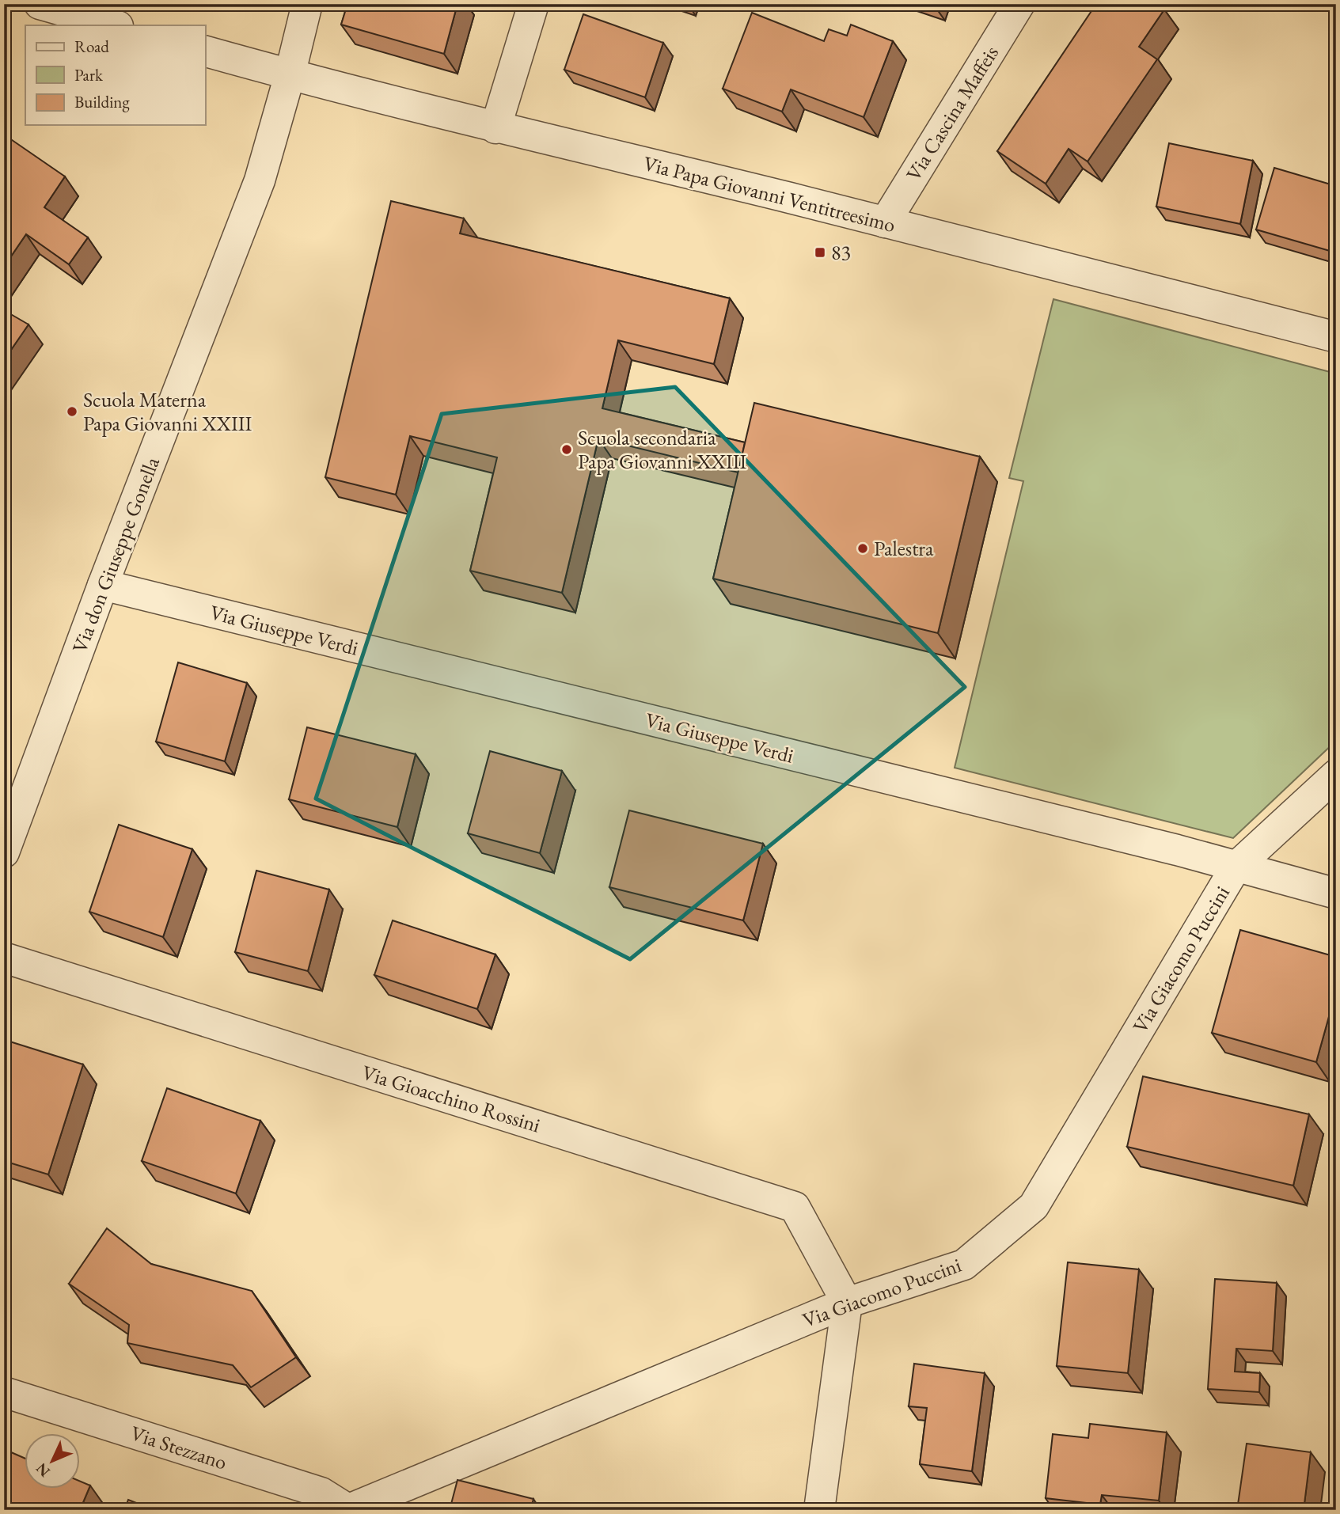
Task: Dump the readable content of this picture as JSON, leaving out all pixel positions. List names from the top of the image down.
{
  "streets": {
    "street": [
      "Via Cascina Maffeis",
      "Via Papa Giovanni Ventitreesimo",
      "Via don Giuseppe Gonella",
      "Via Giuseppe Verdi",
      "Via Giacomo Puccini",
      "Via Gioacchino Rossini",
      "Via Stezzano"
    ]
  },
  "crossings": [
    ["Via Cascina Maffeis", "Via Papa Giovanni Ventitreesimo"],
    ["Via Papa Giovanni Ventitreesimo", "Via don Giuseppe Gonella"],
    ["Via don Giuseppe Gonella", "Via Giuseppe Verdi"],
    ["Via Giuseppe Verdi", "Via Giacomo Puccini"],
    ["Via Giacomo Puccini", "Via Gioacchino Rossini"],
    ["Via Giacomo Puccini", "Via Stezzano"]
  ],
  "places": {
    "transit": ["83"],
    "other": ["Scuola Materna Papa Giovanni XXIII", "Scuola secondaria Papa Giovanni XXIII", "Palestra"]
  },
  "legend": ["Road", "Park", "Building"],
  "north": "bottom left"
}
